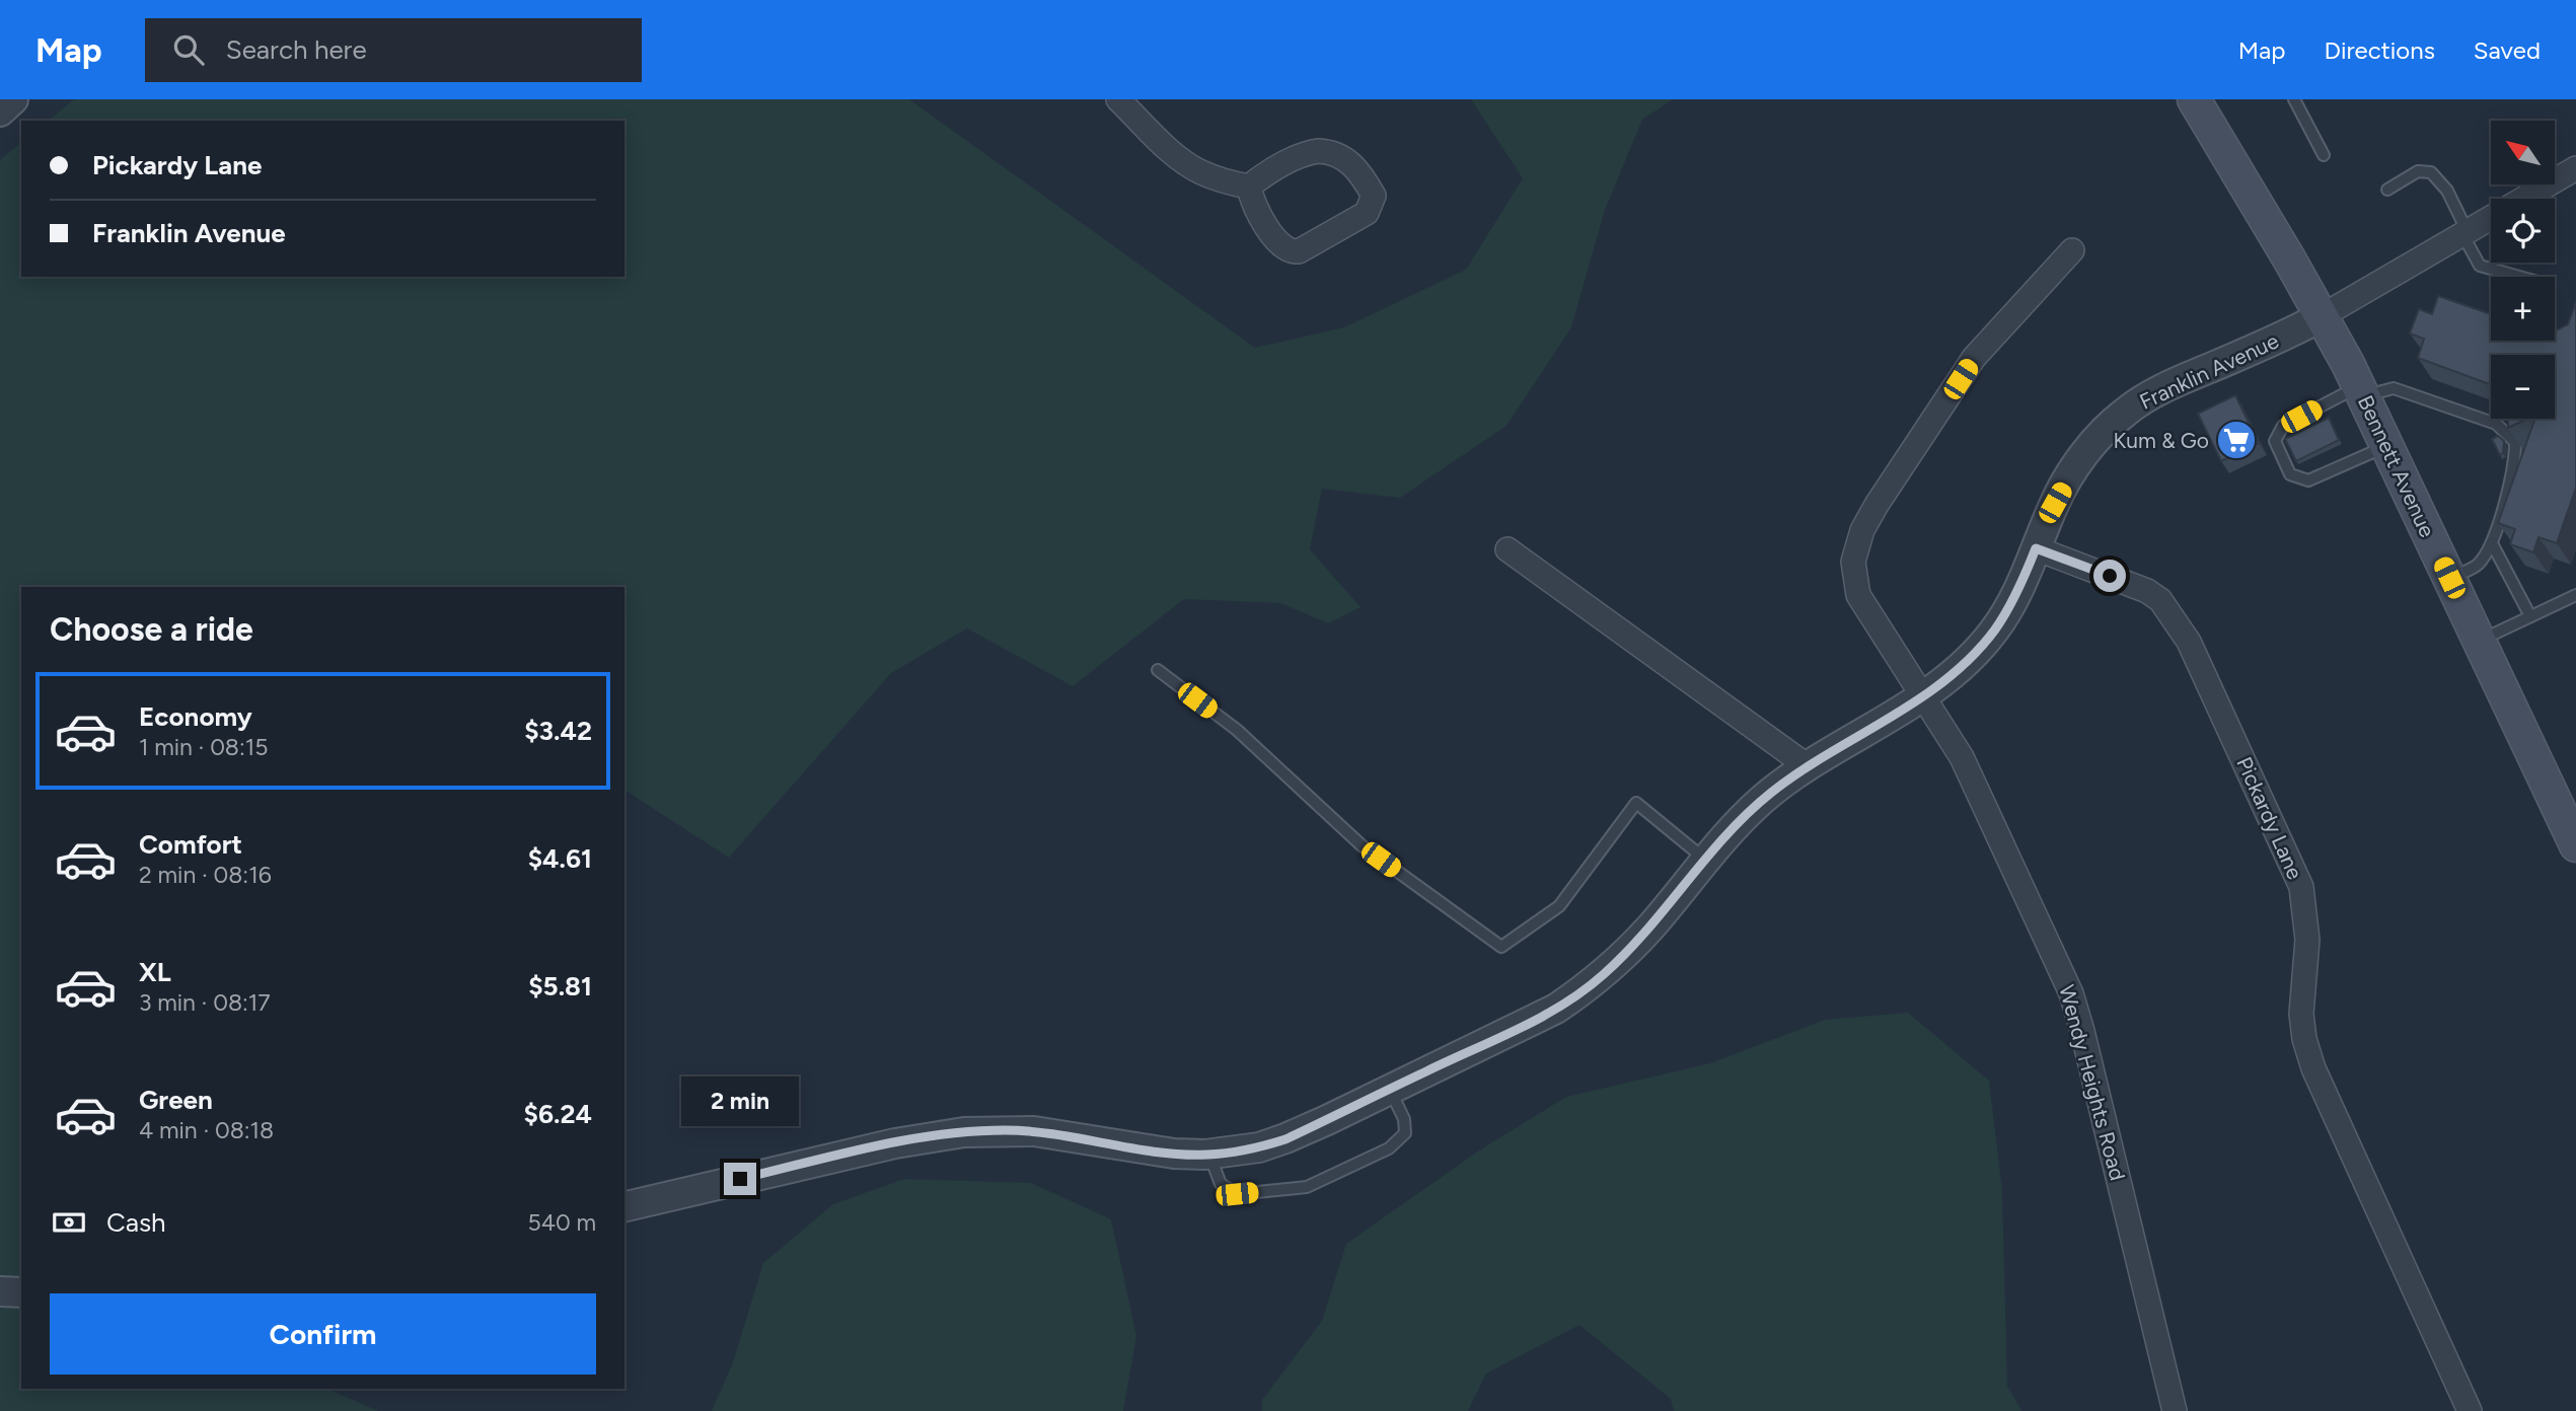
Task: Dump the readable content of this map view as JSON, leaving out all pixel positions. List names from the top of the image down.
{
  "streets": {
    "main road": ["Bennett Avenue"],
    "street": ["Franklin Avenue", "Pickardy Lane", "Wendy Heights Road"]
  },
  "crossings": [
    ["Franklin Avenue", "Bennett Avenue"],
    ["Franklin Avenue", "Pickardy Lane"],
    ["Franklin Avenue", "Wendy Heights Road"]
  ],
  "places": {
    "supermarket": ["Kum & Go"]
  },
  "north": "top left",
  "page": {
    "header": "Map",
    "search": "Search here",
    "nav": ["Map", "Directions", "Saved"],
    "map_buttons": ["+", "−"],
    "banner": ["Pickardy Lane", "Franklin Avenue"],
    "heading": "Choose a ride",
    "list": [
      {
        "name": "Economy",
        "note": "1 min · 08:15",
        "value": "$3.42"
      },
      {
        "name": "Comfort",
        "note": "2 min · 08:16",
        "value": "$4.61"
      },
      {
        "name": "XL",
        "note": "3 min · 08:17",
        "value": "$5.81"
      },
      {
        "name": "Green",
        "note": "4 min · 08:18",
        "value": "$6.24"
      }
    ],
    "bubble": "2 min",
    "pay": ["Cash", "540 m"],
    "buttons": "Confirm"
  }
}
